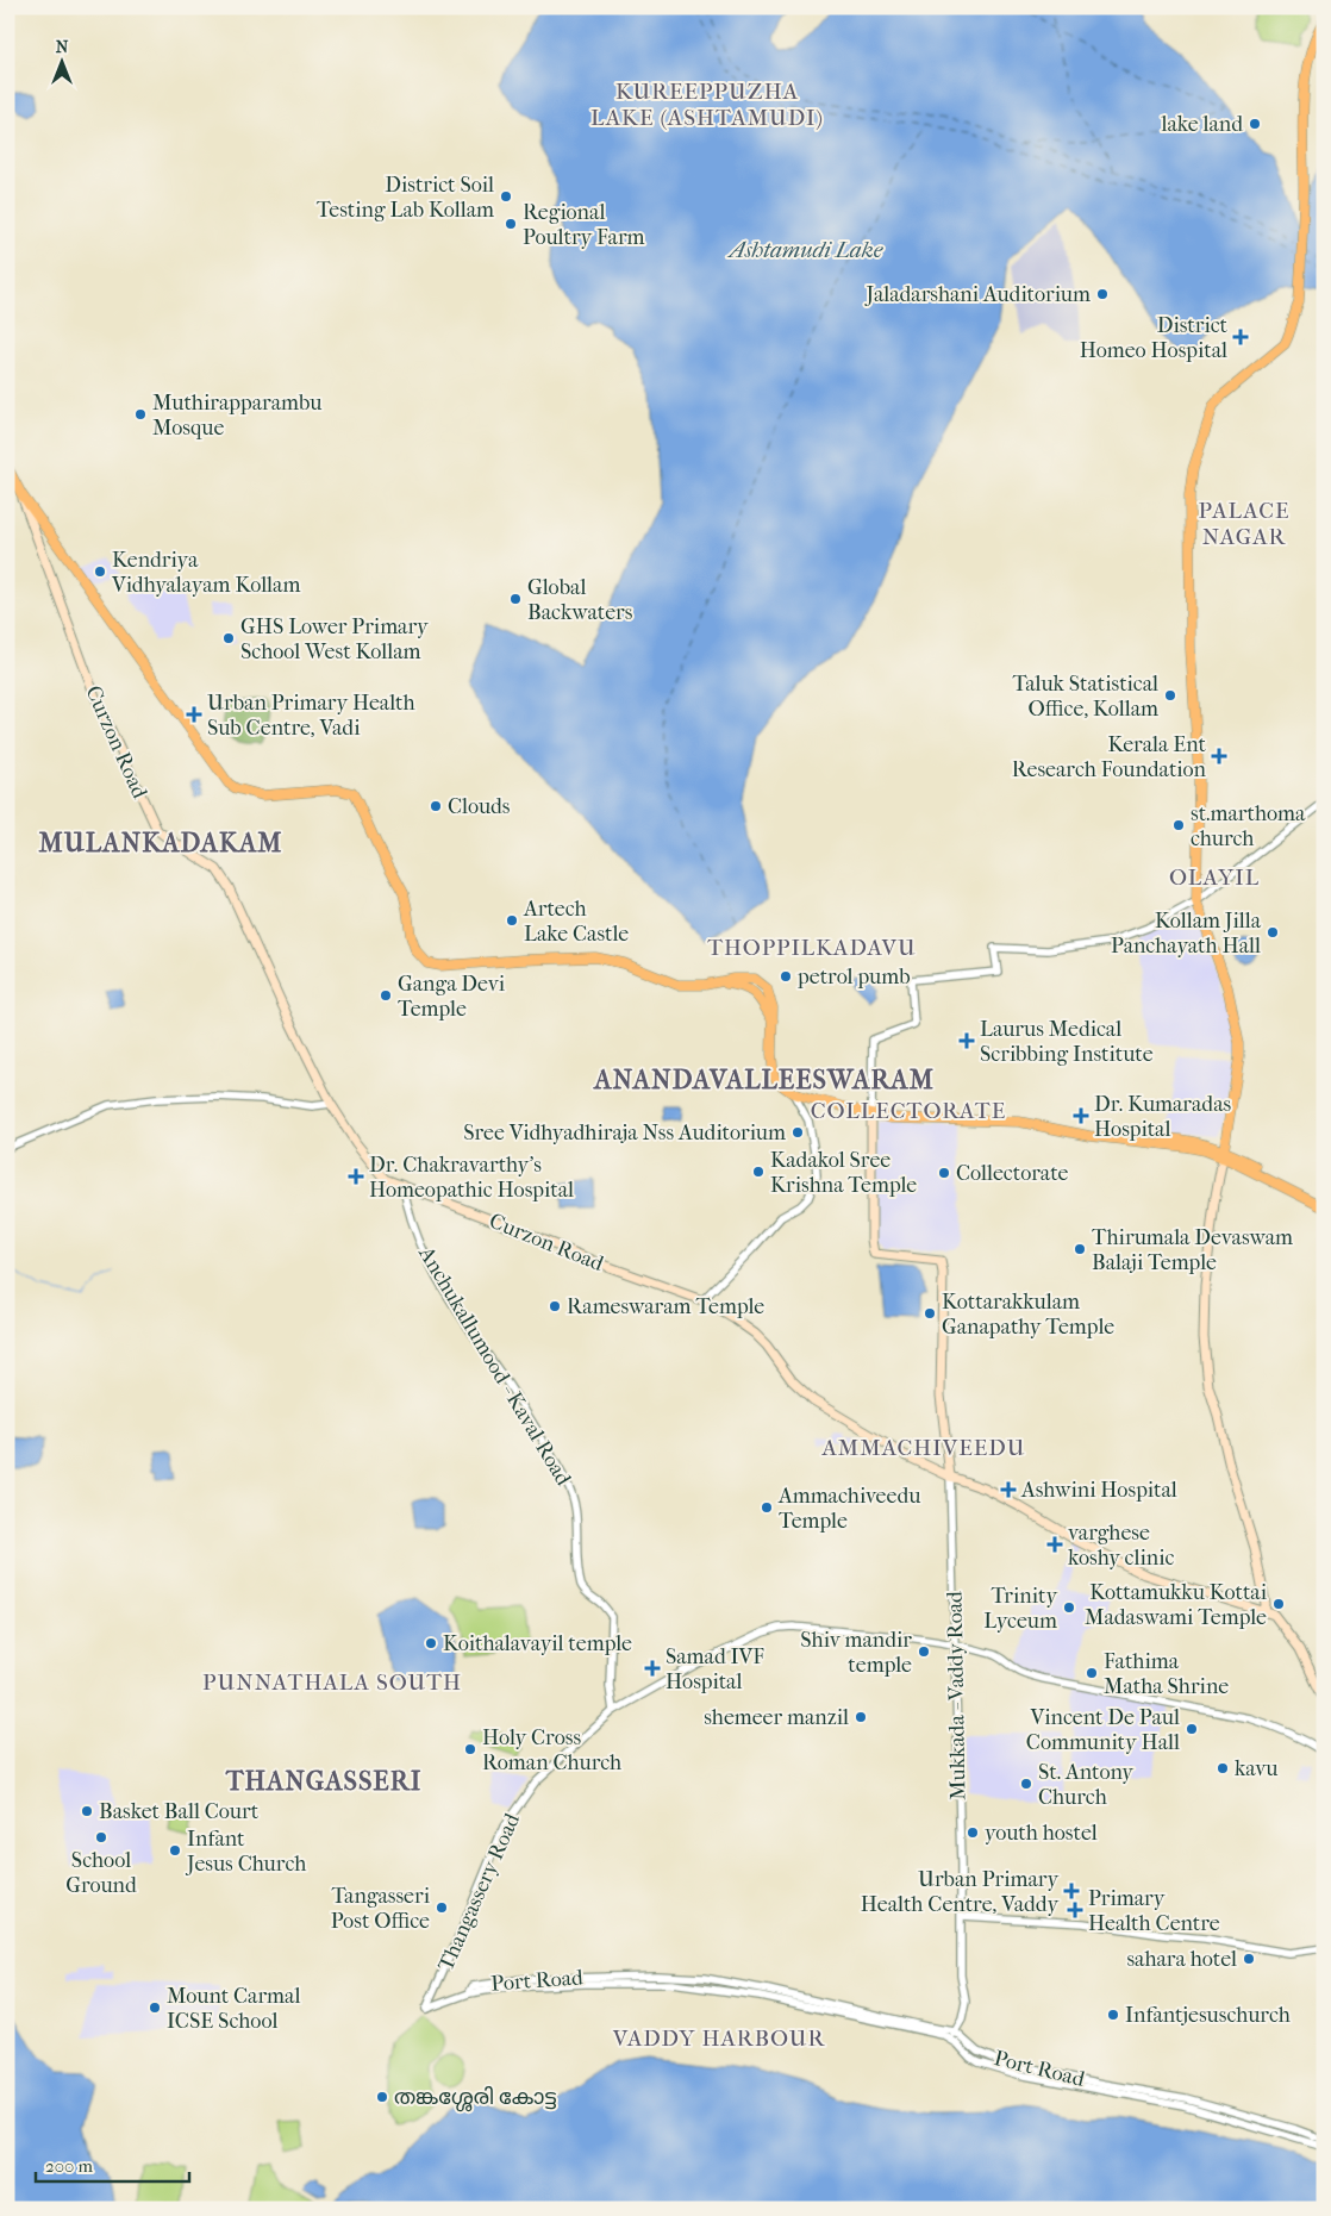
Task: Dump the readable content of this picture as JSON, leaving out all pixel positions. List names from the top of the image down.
{
  "streets": {
    "main road": ["Curzon Road"],
    "street": [
      "Anchukallumood - Kaval Road",
      "Mukkada - Vaddy Road",
      "Thangassery Road",
      "Port Road"
    ]
  },
  "crossings": [
    ["Curzon Road", "Anchukallumood - Kaval Road"],
    ["Curzon Road", "Mukkada - Vaddy Road"],
    ["Anchukallumood - Kaval Road", "Thangassery Road"],
    ["Mukkada - Vaddy Road", "Thangassery Road"],
    ["Mukkada - Vaddy Road", "Port Road"],
    ["Thangassery Road", "Port Road"]
  ],
  "districts": [
    "KUREEPPUZHA LAKE (ASHTAMUDI)",
    "PALACE NAGAR",
    "MULANKADAKAM",
    "OLAYIL",
    "THOPPILKADAVU",
    "ANANDAVALLEESWARAM",
    "COLLECTORATE",
    "AMMACHIVEEDU",
    "PUNNATHALA SOUTH",
    "THANGASSERI",
    "VADDY HARBOUR"
  ],
  "water": ["Ashtamudi Lake"],
  "places": {
    "other": [
      "lake land",
      "District Soil Testing Lab Kollam",
      "Regional Poultry Farm",
      "Jaladarshani Auditorium",
      "Muthirapparambu Mosque",
      "Kendriya Vidhyalayam Kollam",
      "Global Backwaters",
      "GHS Lower Primary School West Kollam",
      "Taluk Statistical Office, Kollam",
      "Clouds",
      "st.marthoma church",
      "Artech Lake Castle",
      "Kollam Jilla Panchayath Hall",
      "petrol pumb",
      "Ganga Devi Temple",
      "Sree Vidhyadhiraja Nss Auditorium",
      "Kadakol Sree Krishna Temple",
      "Collectorate",
      "Thirumala Devaswam Balaji Temple",
      "Rameswaram Temple",
      "Kottarakkulam Ganapathy Temple",
      "Ammachiveedu Temple",
      "Kottamukku Kottai Madaswami Temple",
      "Trinity Lyceum",
      "Koithalavayil temple",
      "Shiv mandir temple",
      "Fathima Matha Shrine",
      "shemeer manzil",
      "Vincent De Paul Community Hall",
      "Holy Cross Roman Church",
      "kavu",
      "St. Antony Church",
      "Basket Ball Court",
      "youth hostel",
      "School Ground",
      "Infant Jesus Church",
      "Tangasseri Post Office",
      "sahara hotel",
      "Mount Carmal ICSE School",
      "Infantjesuschurch",
      "തങ്കശ്ശേരി കോട്ട"
    ],
    "health": [
      "District Homeo Hospital",
      "Urban Primary Health Sub Centre, Vadi",
      "Kerala Ent Research Foundation",
      "Laurus Medical Scribbing Institute",
      "Dr. Kumaradas Hospital",
      "Dr. Chakravarthy's Homeopathic Hospital",
      "Ashwini Hospital",
      "varghese koshy clinic",
      "Samad IVF Hospital",
      "Urban Primary Health Centre, Vaddy",
      "Primary Health Centre"
    ]
  },
  "scale_bar": "200 m",
  "north": "top"
}
